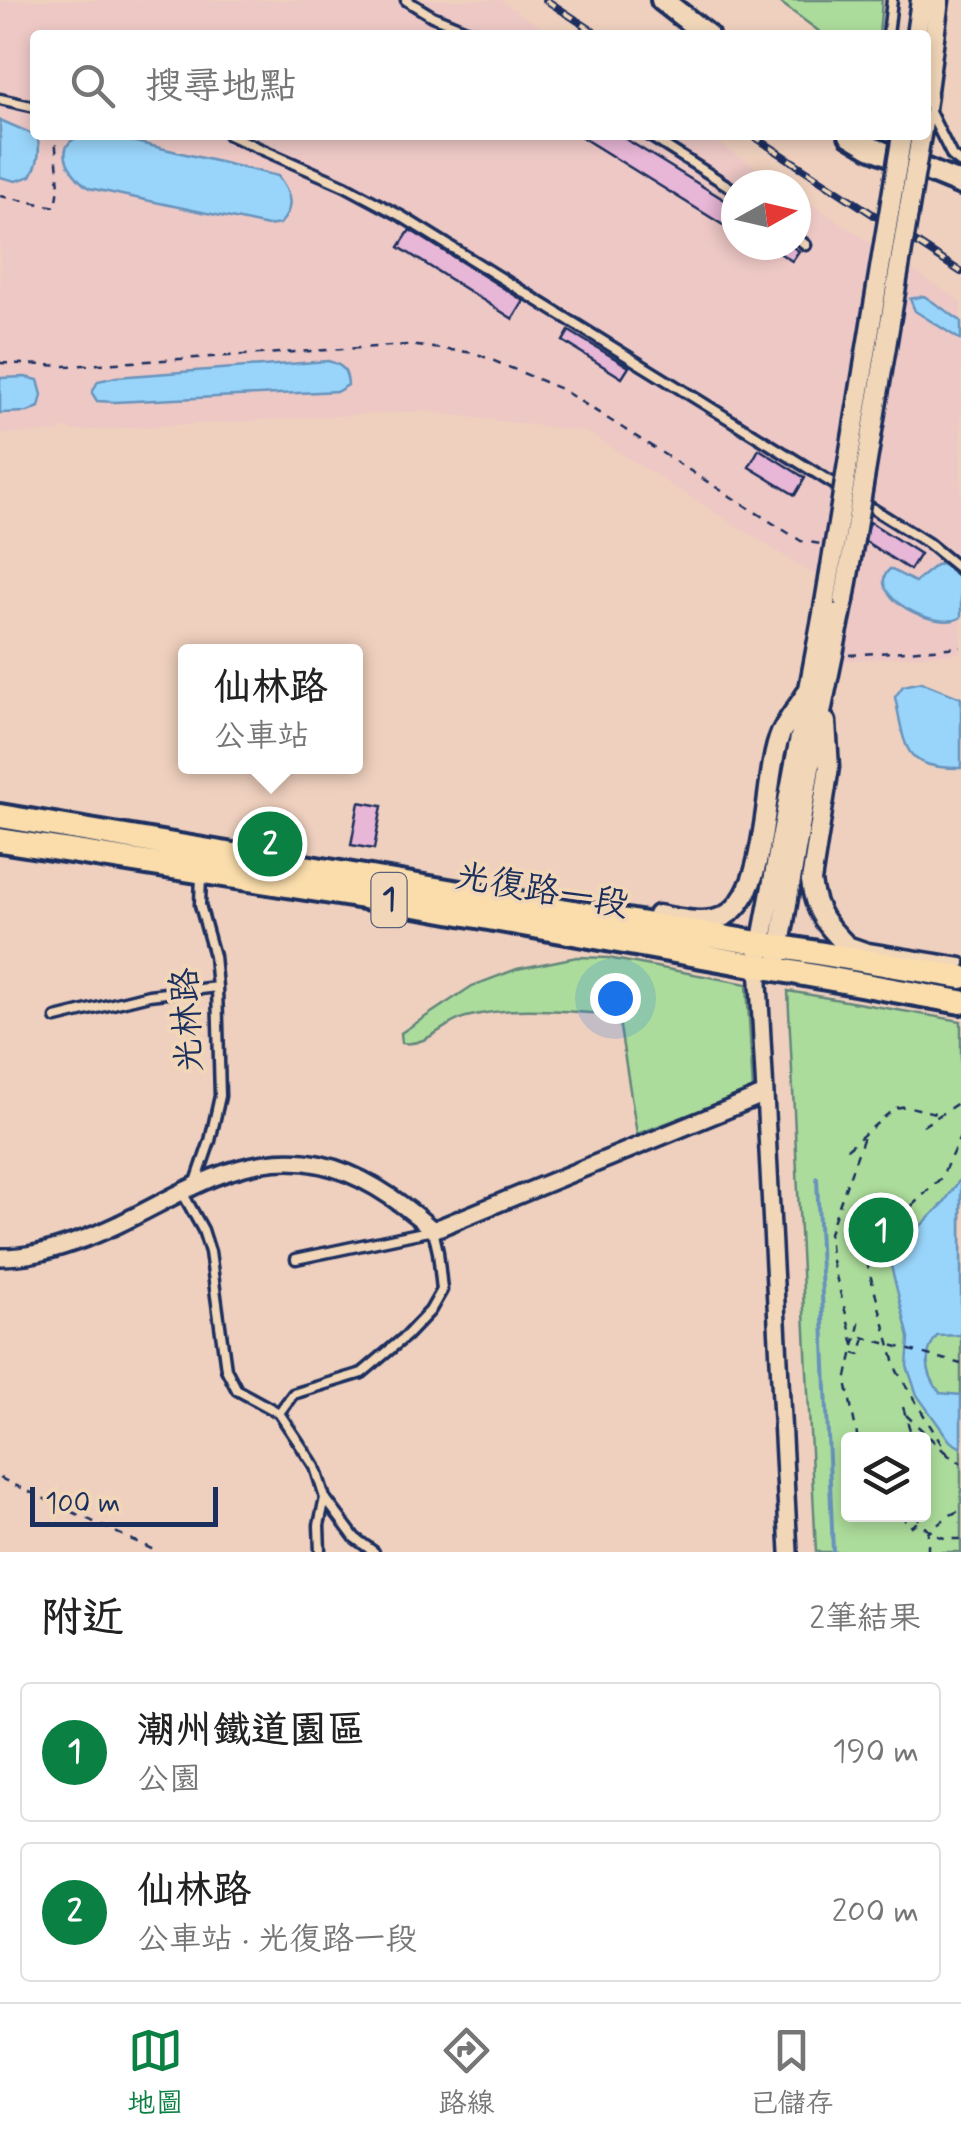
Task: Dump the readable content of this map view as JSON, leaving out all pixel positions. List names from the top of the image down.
{
  "streets": {
    "main road": ["光復路一段", "1"],
    "lane": ["光林路"]
  },
  "crossings": [
    ["光復路一段", "1"],
    ["光復路一段", "光林路"]
  ],
  "scale_bar": "100 m",
  "north": "right",
  "page": {
    "search": "搜尋地點",
    "popup": ["仙林路", "公車站"],
    "pins": ["2", "1"],
    "scale": "100 m",
    "heading": ["附近", "2筆結果"],
    "list": [
      {
        "mark": "1",
        "name": "潮州鐵道園區",
        "note": "公園",
        "value": "190 m"
      },
      {
        "mark": "2",
        "name": "仙林路",
        "note": "公車站 · 光復路一段",
        "value": "200 m"
      }
    ],
    "nav": ["地圖", "路線", "已儲存"]
  }
}
